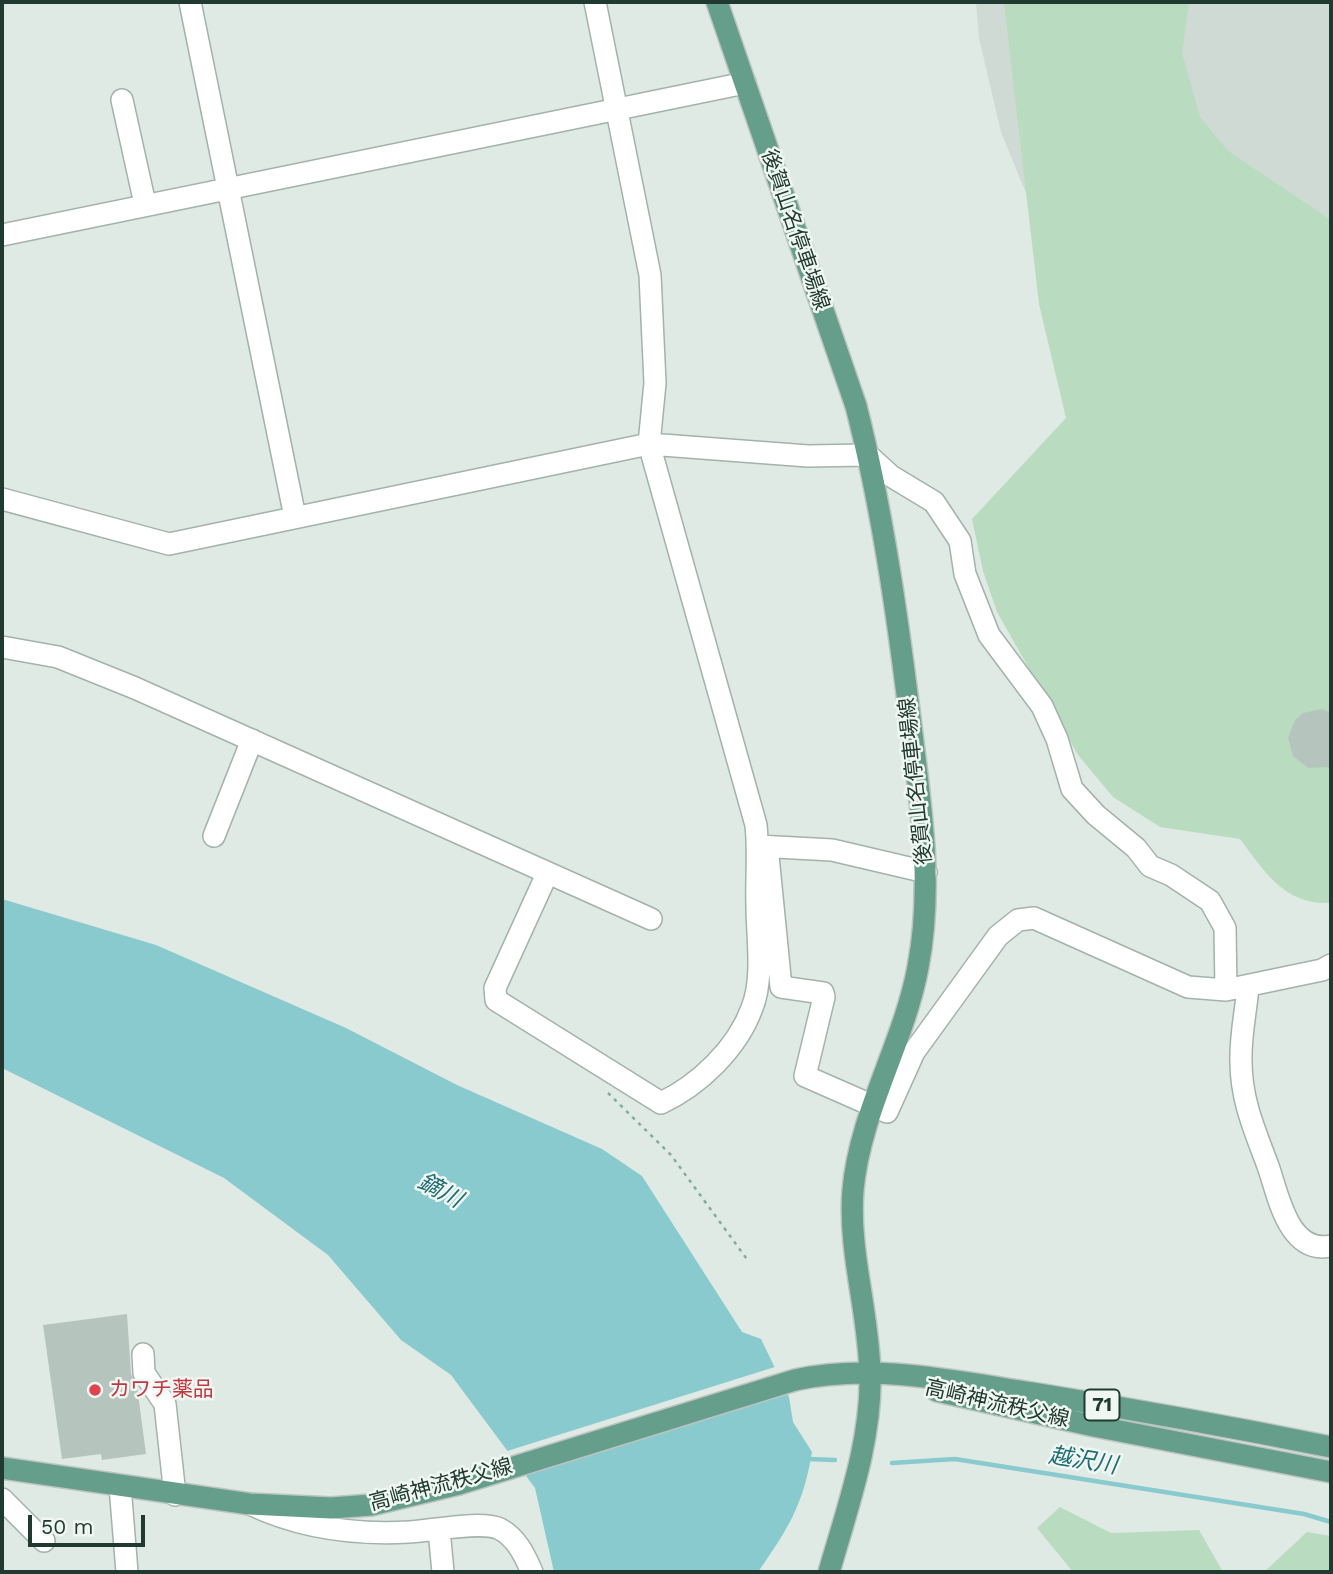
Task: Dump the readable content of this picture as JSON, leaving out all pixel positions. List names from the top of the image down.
{
  "streets": {
    "main road": ["後賀山名停車場線", "高崎神流秩父線", "71"]
  },
  "crossings": [
    ["後賀山名停車場線", "高崎神流秩父線"]
  ],
  "water": ["鏑川", "越沢川"],
  "places": ["カワチ薬品"],
  "scale_bar": "50 m"
}
